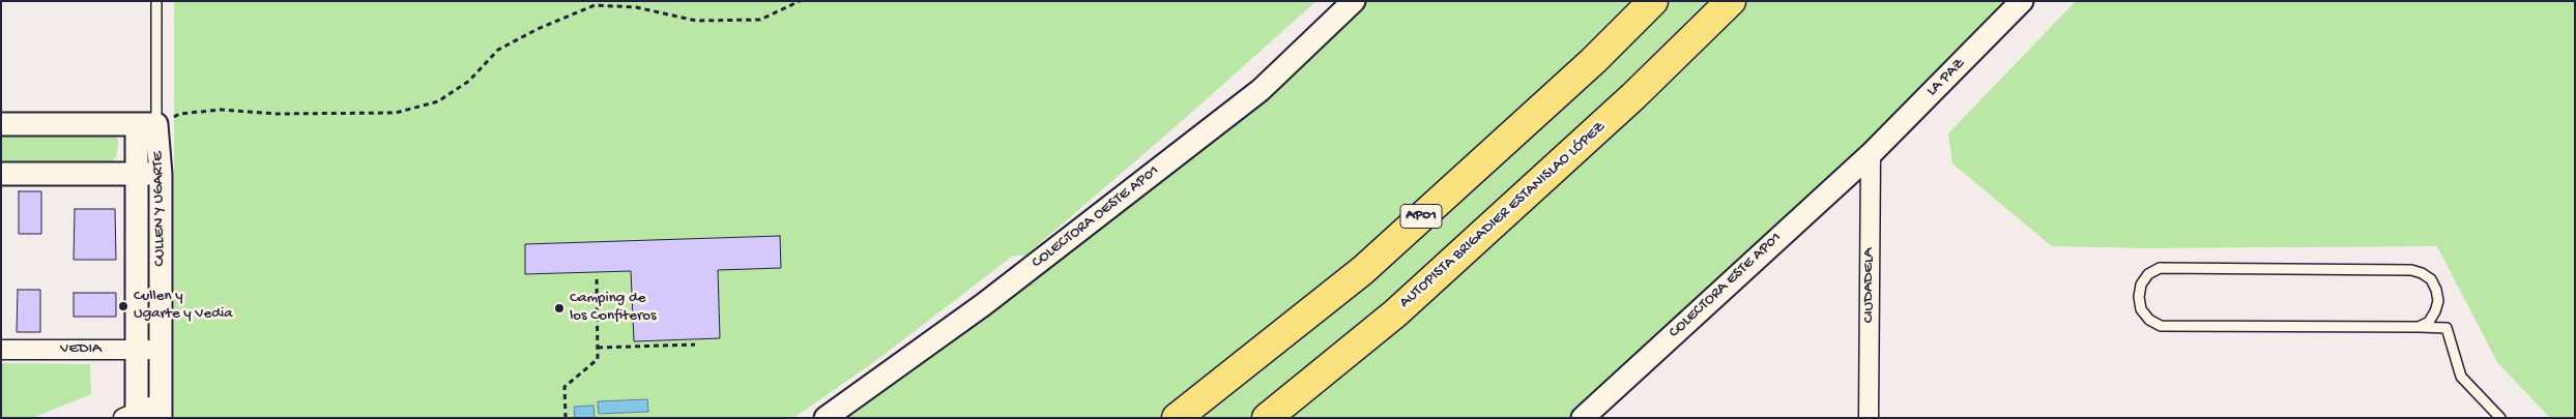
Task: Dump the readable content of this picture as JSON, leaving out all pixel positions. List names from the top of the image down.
{
  "streets": {
    "highway": ["AUTOPISTA BRIGADIER ESTANISLAO LÓPEZ", "AP01"],
    "street": [
      "LA PAZ",
      "CULLEN Y UGARTE",
      "COLECTORA OESTE AP01",
      "COLECTORA ESTE AP01",
      "CIUDADELA",
      "VEDIA"
    ]
  },
  "crossings": [
    ["LA PAZ", "COLECTORA ESTE AP01"],
    ["LA PAZ", "CIUDADELA"],
    ["CULLEN Y UGARTE", "VEDIA"],
    ["COLECTORA ESTE AP01", "CIUDADELA"]
  ],
  "places": ["Cullen y Ugarte y Vedia", "Camping de los Confiteros"]
}
